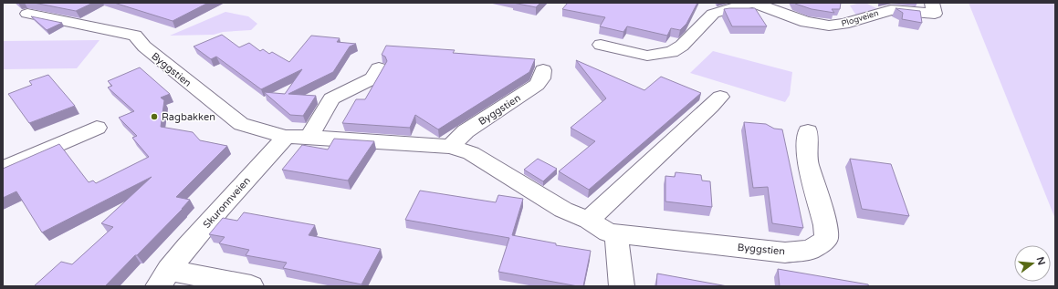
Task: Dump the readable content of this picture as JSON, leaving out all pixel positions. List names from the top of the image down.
{
  "streets": {
    "street": ["Plogveien", "Byggstien", "Skuronnveien"]
  },
  "crossings": [
    ["Byggstien", "Skuronnveien"]
  ],
  "places": ["Ragbakken"],
  "north": "right"
}
